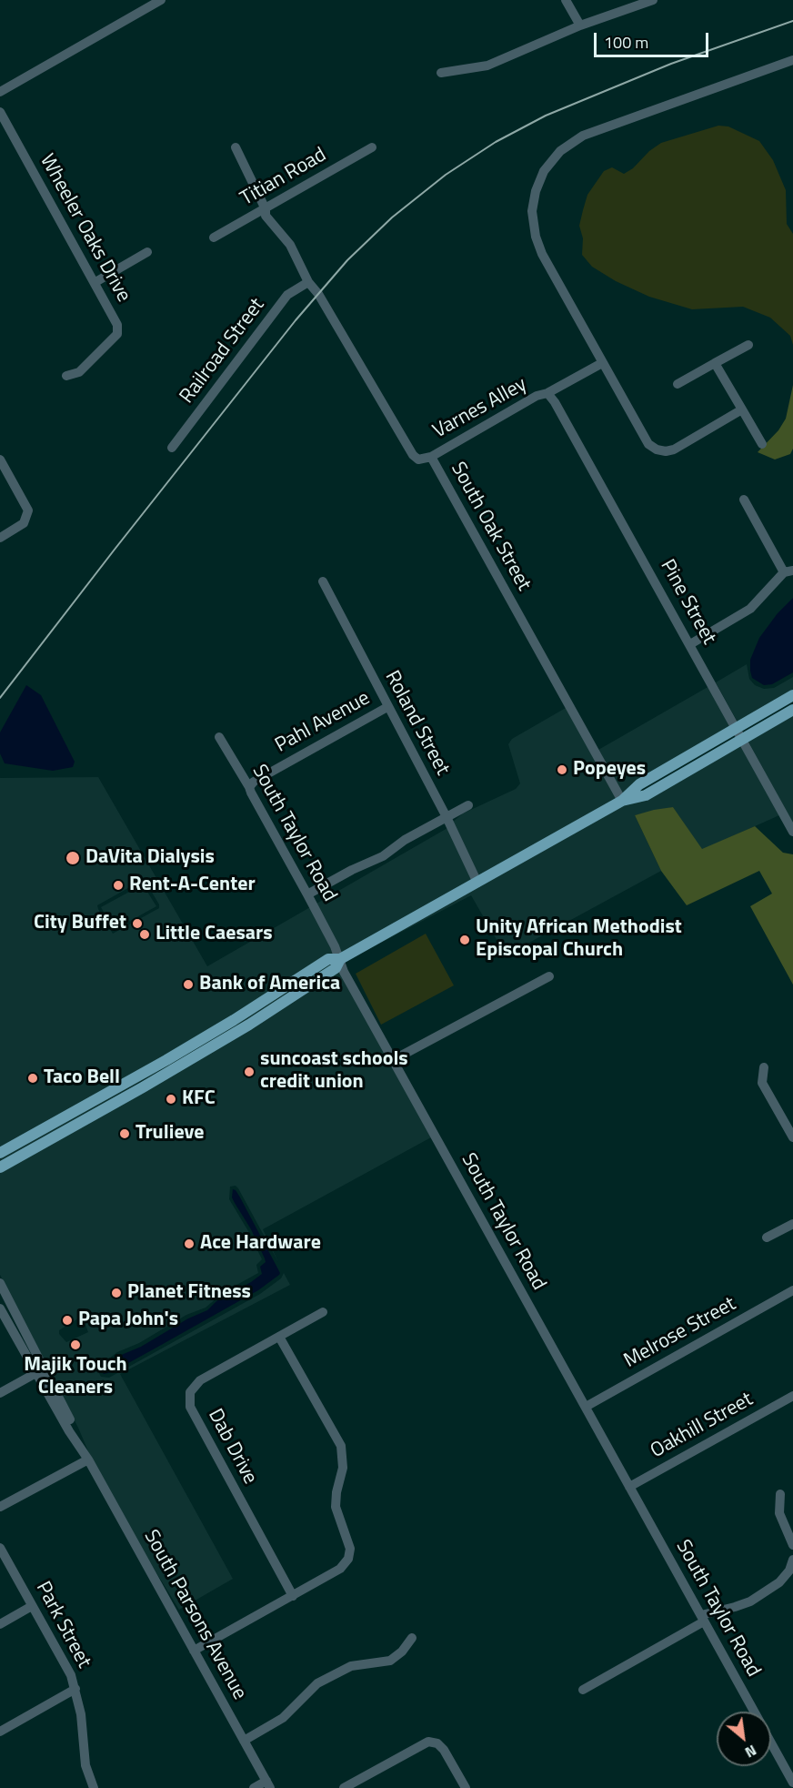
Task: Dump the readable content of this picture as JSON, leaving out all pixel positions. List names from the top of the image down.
{
  "streets": {
    "street": [
      "Titian Road",
      "Wheeler Oaks Drive",
      "Railroad Street",
      "Varnes Alley",
      "South Oak Street",
      "Pine Street",
      "Pahl Avenue",
      "Roland Street",
      "South Taylor Road",
      "Melrose Street",
      "Oakhill Street",
      "Dab Drive",
      "South Parsons Avenue",
      "Park Street"
    ]
  },
  "crossings": [
    ["Titian Road", "South Oak Street"],
    ["Railroad Street", "South Oak Street"],
    ["Varnes Alley", "South Oak Street"],
    ["Varnes Alley", "Pine Street"],
    ["Pahl Avenue", "Roland Street"],
    ["Pahl Avenue", "South Taylor Road"],
    ["South Taylor Road", "Melrose Street"],
    ["South Taylor Road", "Oakhill Street"]
  ],
  "places": [
    "Popeyes",
    "DaVita Dialysis",
    "Rent-A-Center",
    "City Buffet",
    "Little Caesars",
    "Unity African Methodist Episcopal Church",
    "Bank of America",
    "suncoast schools credit union",
    "Taco Bell",
    "KFC",
    "Trulieve",
    "Ace Hardware",
    "Planet Fitness",
    "Papa John's",
    "Majik Touch Cleaners"
  ],
  "scale_bar": "100 m",
  "north": "bottom right"
}
